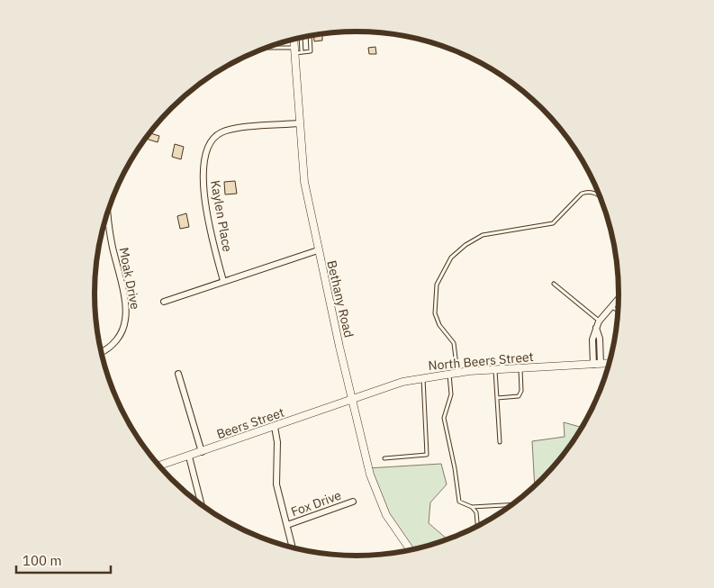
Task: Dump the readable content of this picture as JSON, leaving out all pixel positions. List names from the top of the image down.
{
  "streets": {
    "street": [
      "Kaylen Place",
      "Moak Drive",
      "Bethany Road",
      "North Beers Street",
      "Beers Street",
      "Fox Drive"
    ]
  },
  "crossings": [
    ["Kaylen Place", "Bethany Road"],
    ["Bethany Road", "North Beers Street"],
    ["Bethany Road", "Beers Street"],
    ["North Beers Street", "Beers Street"]
  ],
  "scale_bar": "100 m"
}
